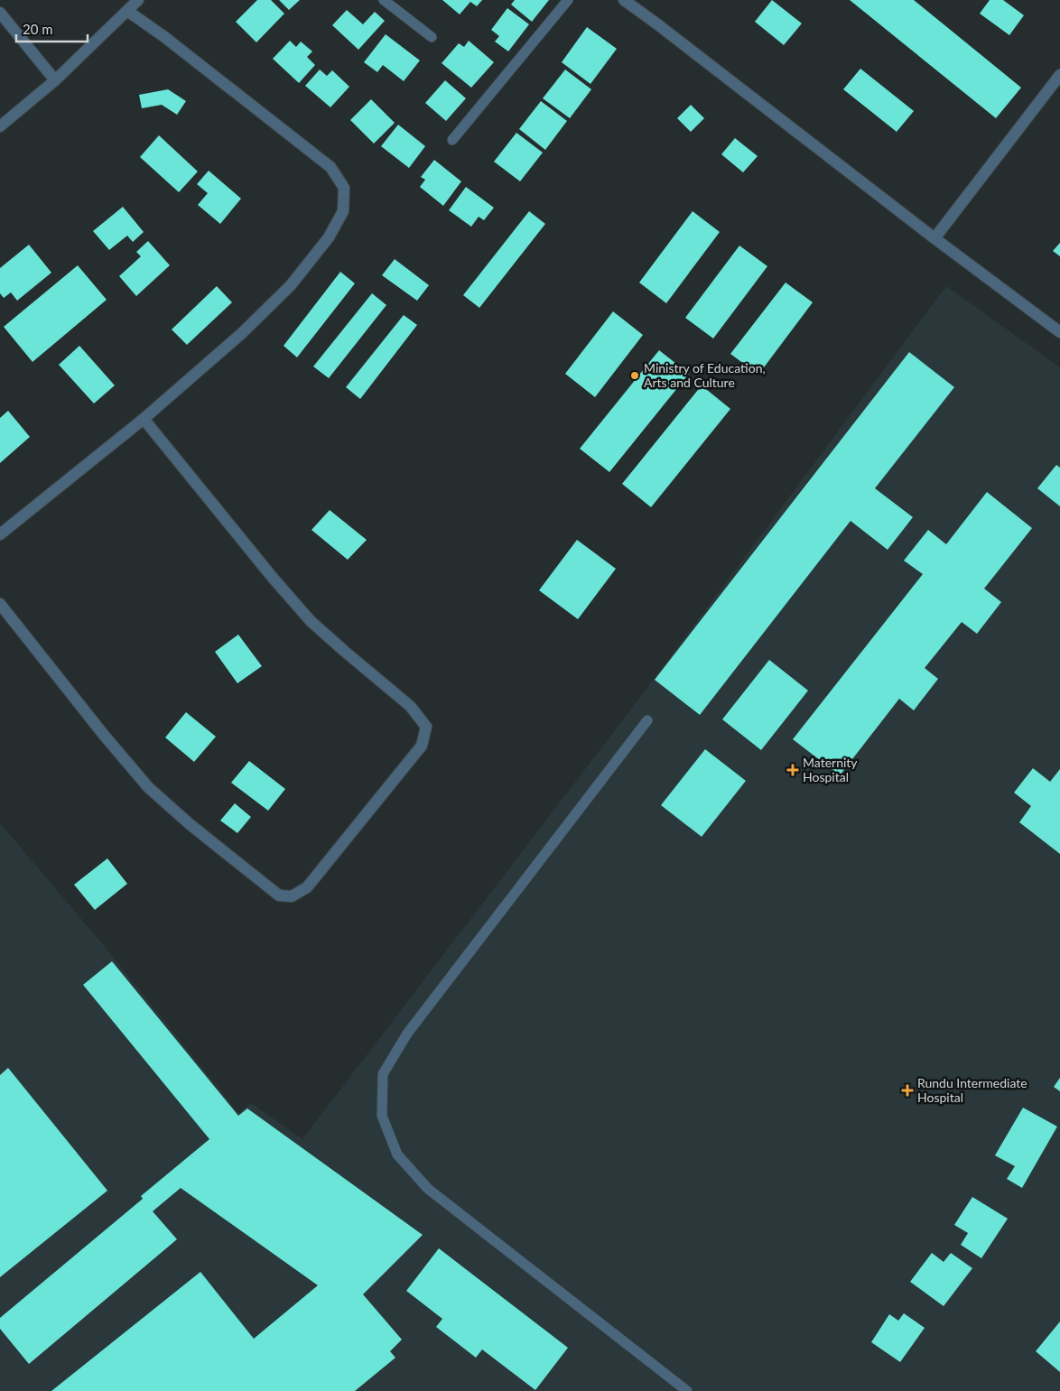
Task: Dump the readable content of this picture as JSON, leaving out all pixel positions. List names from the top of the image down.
{
  "places": {
    "other": ["Ministry of Education, Arts and Culture"],
    "health": ["Maternity Hospital", "Rundu Intermediate Hospital"]
  },
  "scale_bar": "20 m"
}
